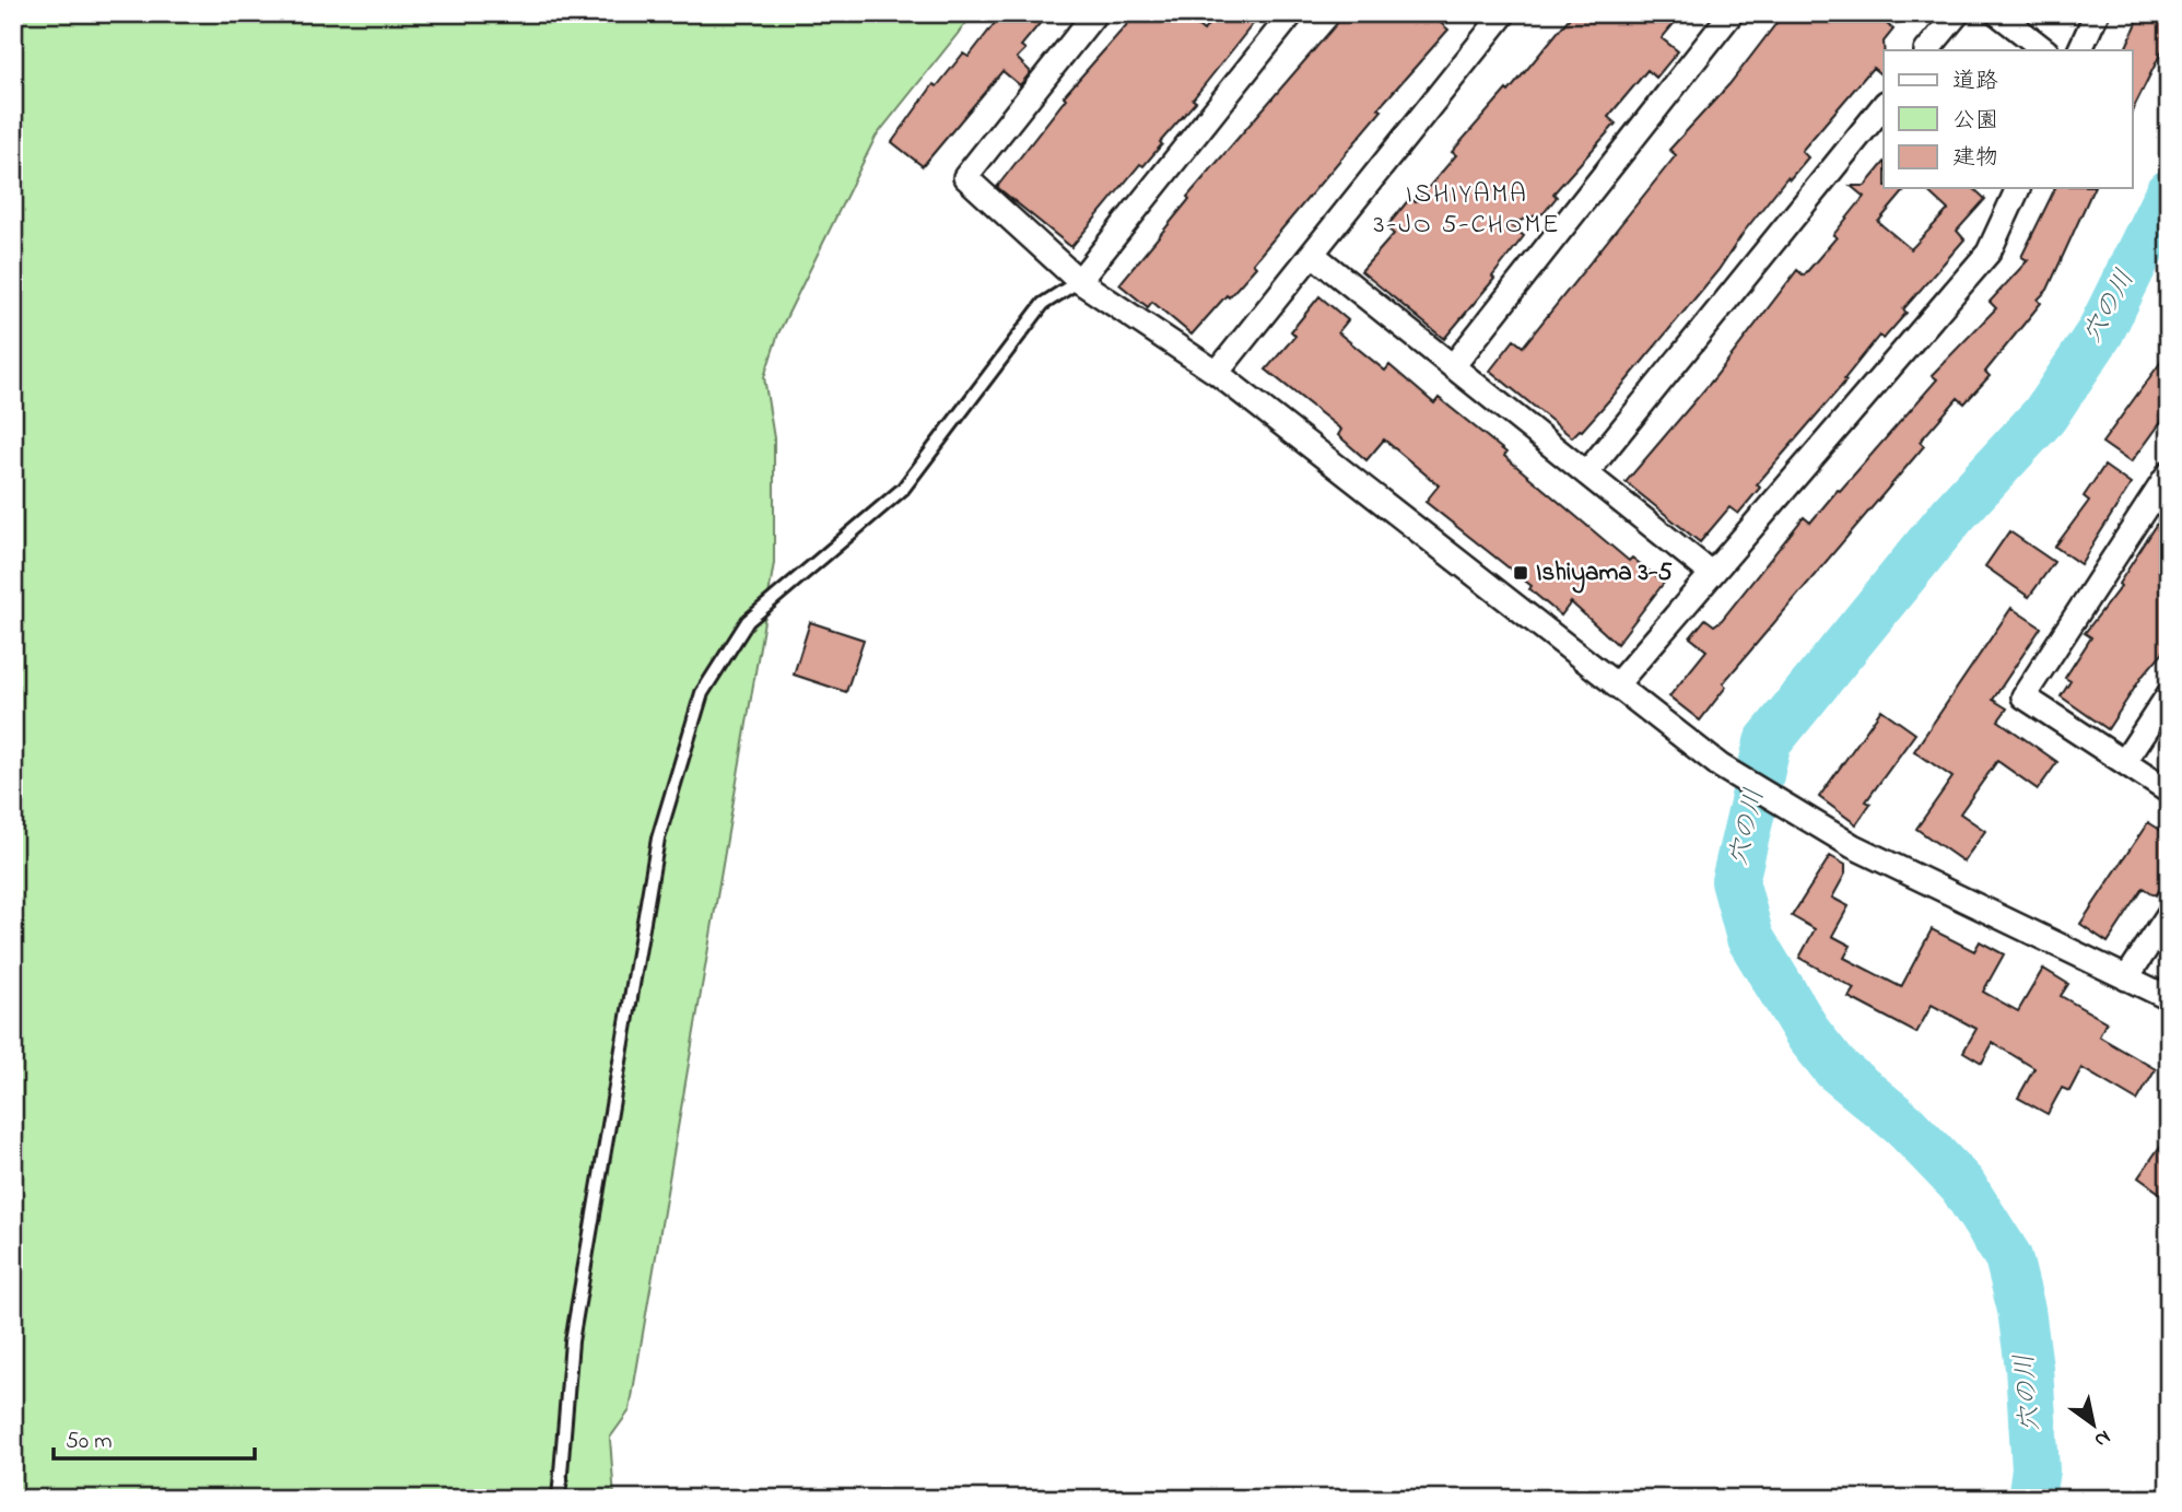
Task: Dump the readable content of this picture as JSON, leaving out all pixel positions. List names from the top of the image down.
{
  "districts": ["ISHIYAMA 3-JO 5-CHOME"],
  "water": ["穴の川"],
  "places": {
    "transit": ["Ishiyama 3-5"]
  },
  "legend": ["道路", "公園", "建物"],
  "scale_bar": "50 m",
  "north": "bottom right"
}
